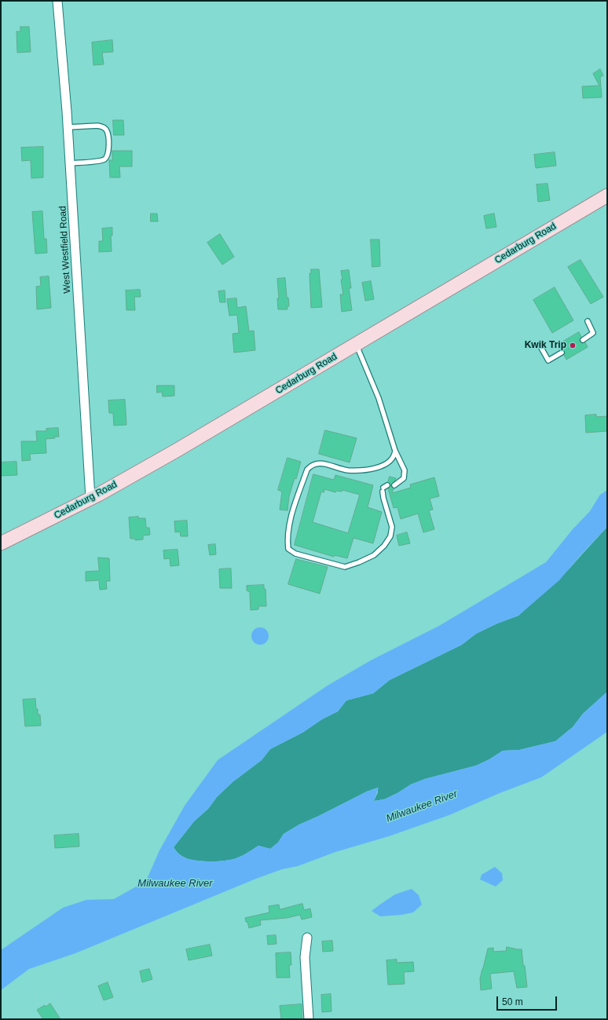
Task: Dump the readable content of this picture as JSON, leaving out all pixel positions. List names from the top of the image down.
{
  "streets": {
    "main road": ["Cedarburg Road"],
    "street": ["West Westfield Road"]
  },
  "crossings": [
    ["Cedarburg Road", "West Westfield Road"]
  ],
  "water": ["Milwaukee River"],
  "places": ["Kwik Trip"],
  "scale_bar": "50 m"
}
